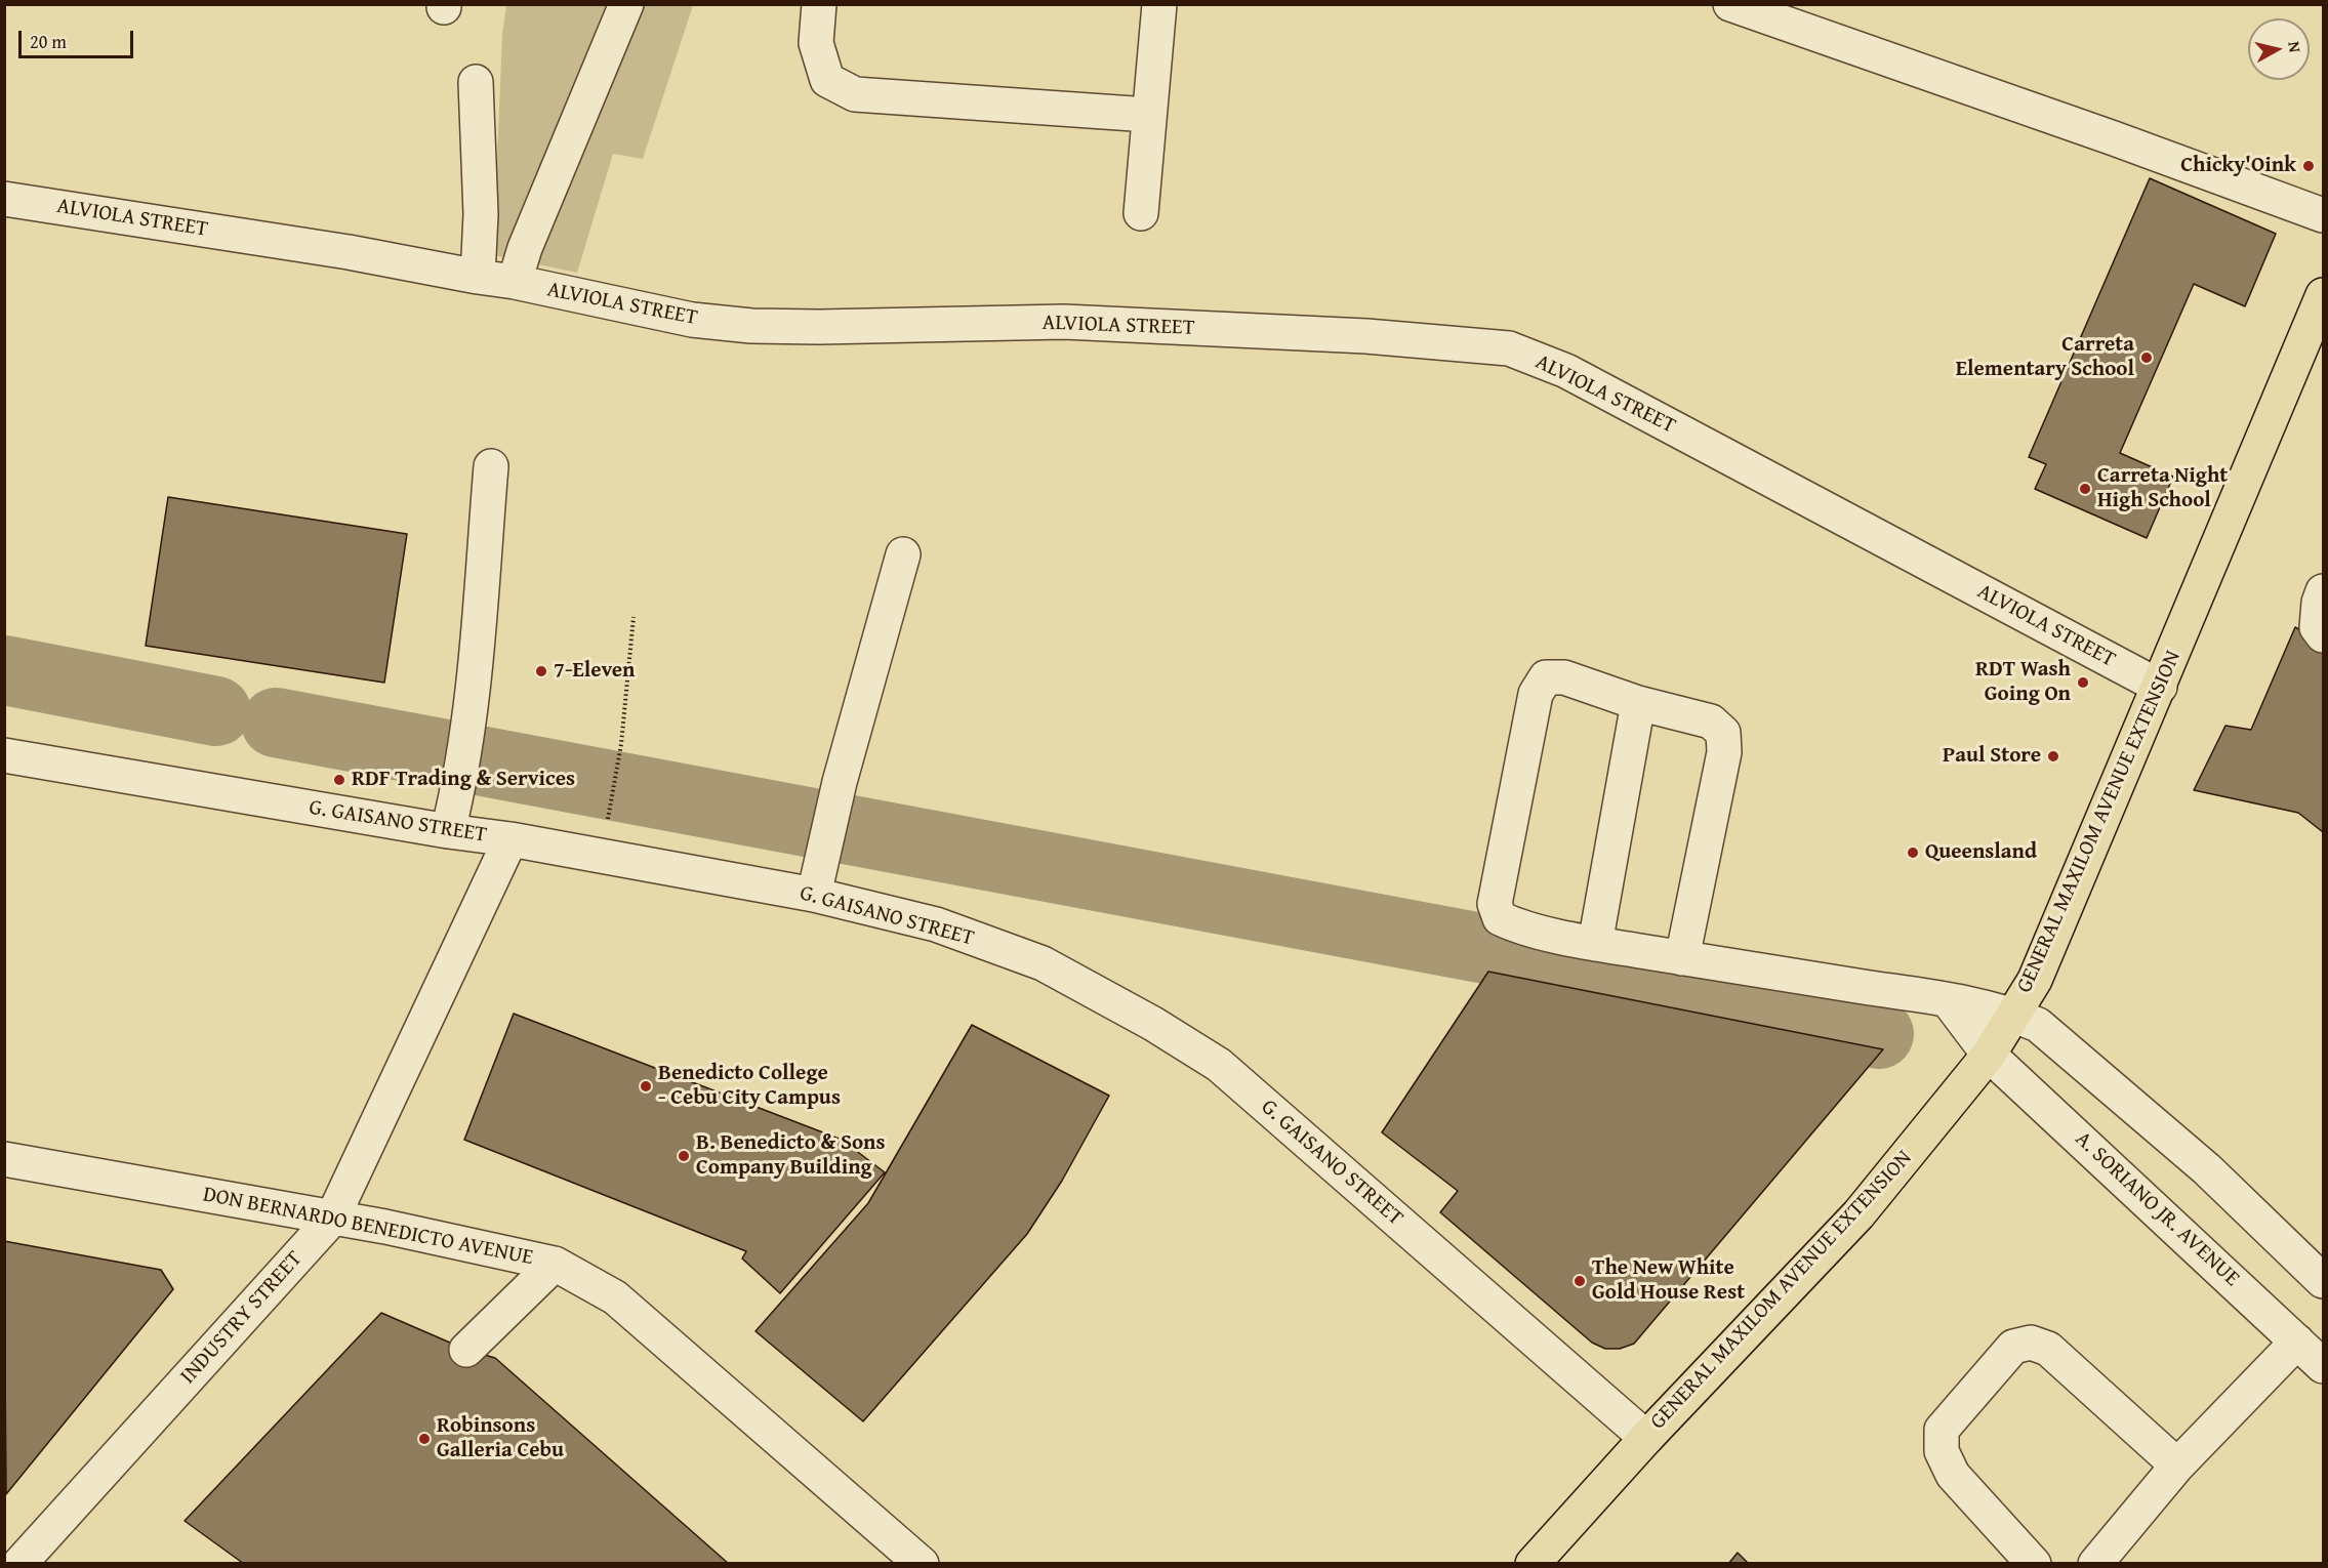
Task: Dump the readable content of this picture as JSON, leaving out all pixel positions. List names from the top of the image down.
{
  "streets": {
    "main road": ["GENERAL MAXILOM AVENUE EXTENSION"],
    "street": [
      "ALVIOLA STREET",
      "G. GAISANO STREET",
      "A. SORIANO JR. AVENUE",
      "DON BERNARDO BENEDICTO AVENUE",
      "INDUSTRY STREET"
    ]
  },
  "crossings": [
    ["ALVIOLA STREET", "GENERAL MAXILOM AVENUE EXTENSION"],
    ["G. GAISANO STREET", "GENERAL MAXILOM AVENUE EXTENSION"],
    ["G. GAISANO STREET", "INDUSTRY STREET"],
    ["GENERAL MAXILOM AVENUE EXTENSION", "A. SORIANO JR. AVENUE"],
    ["DON BERNARDO BENEDICTO AVENUE", "INDUSTRY STREET"]
  ],
  "places": [
    "Chicky'Oink",
    "Carreta Elementary School",
    "Carreta Night High School",
    "7-Eleven",
    "RDT Wash Going On",
    "Paul Store",
    "RDF Trading & Services",
    "Queensland",
    "Benedicto College - Cebu City Campus",
    "B. Benedicto & Sons Company Building",
    "The New White Gold House Rest",
    "Robinsons Galleria Cebu"
  ],
  "scale_bar": "20 m",
  "north": "right"
}
